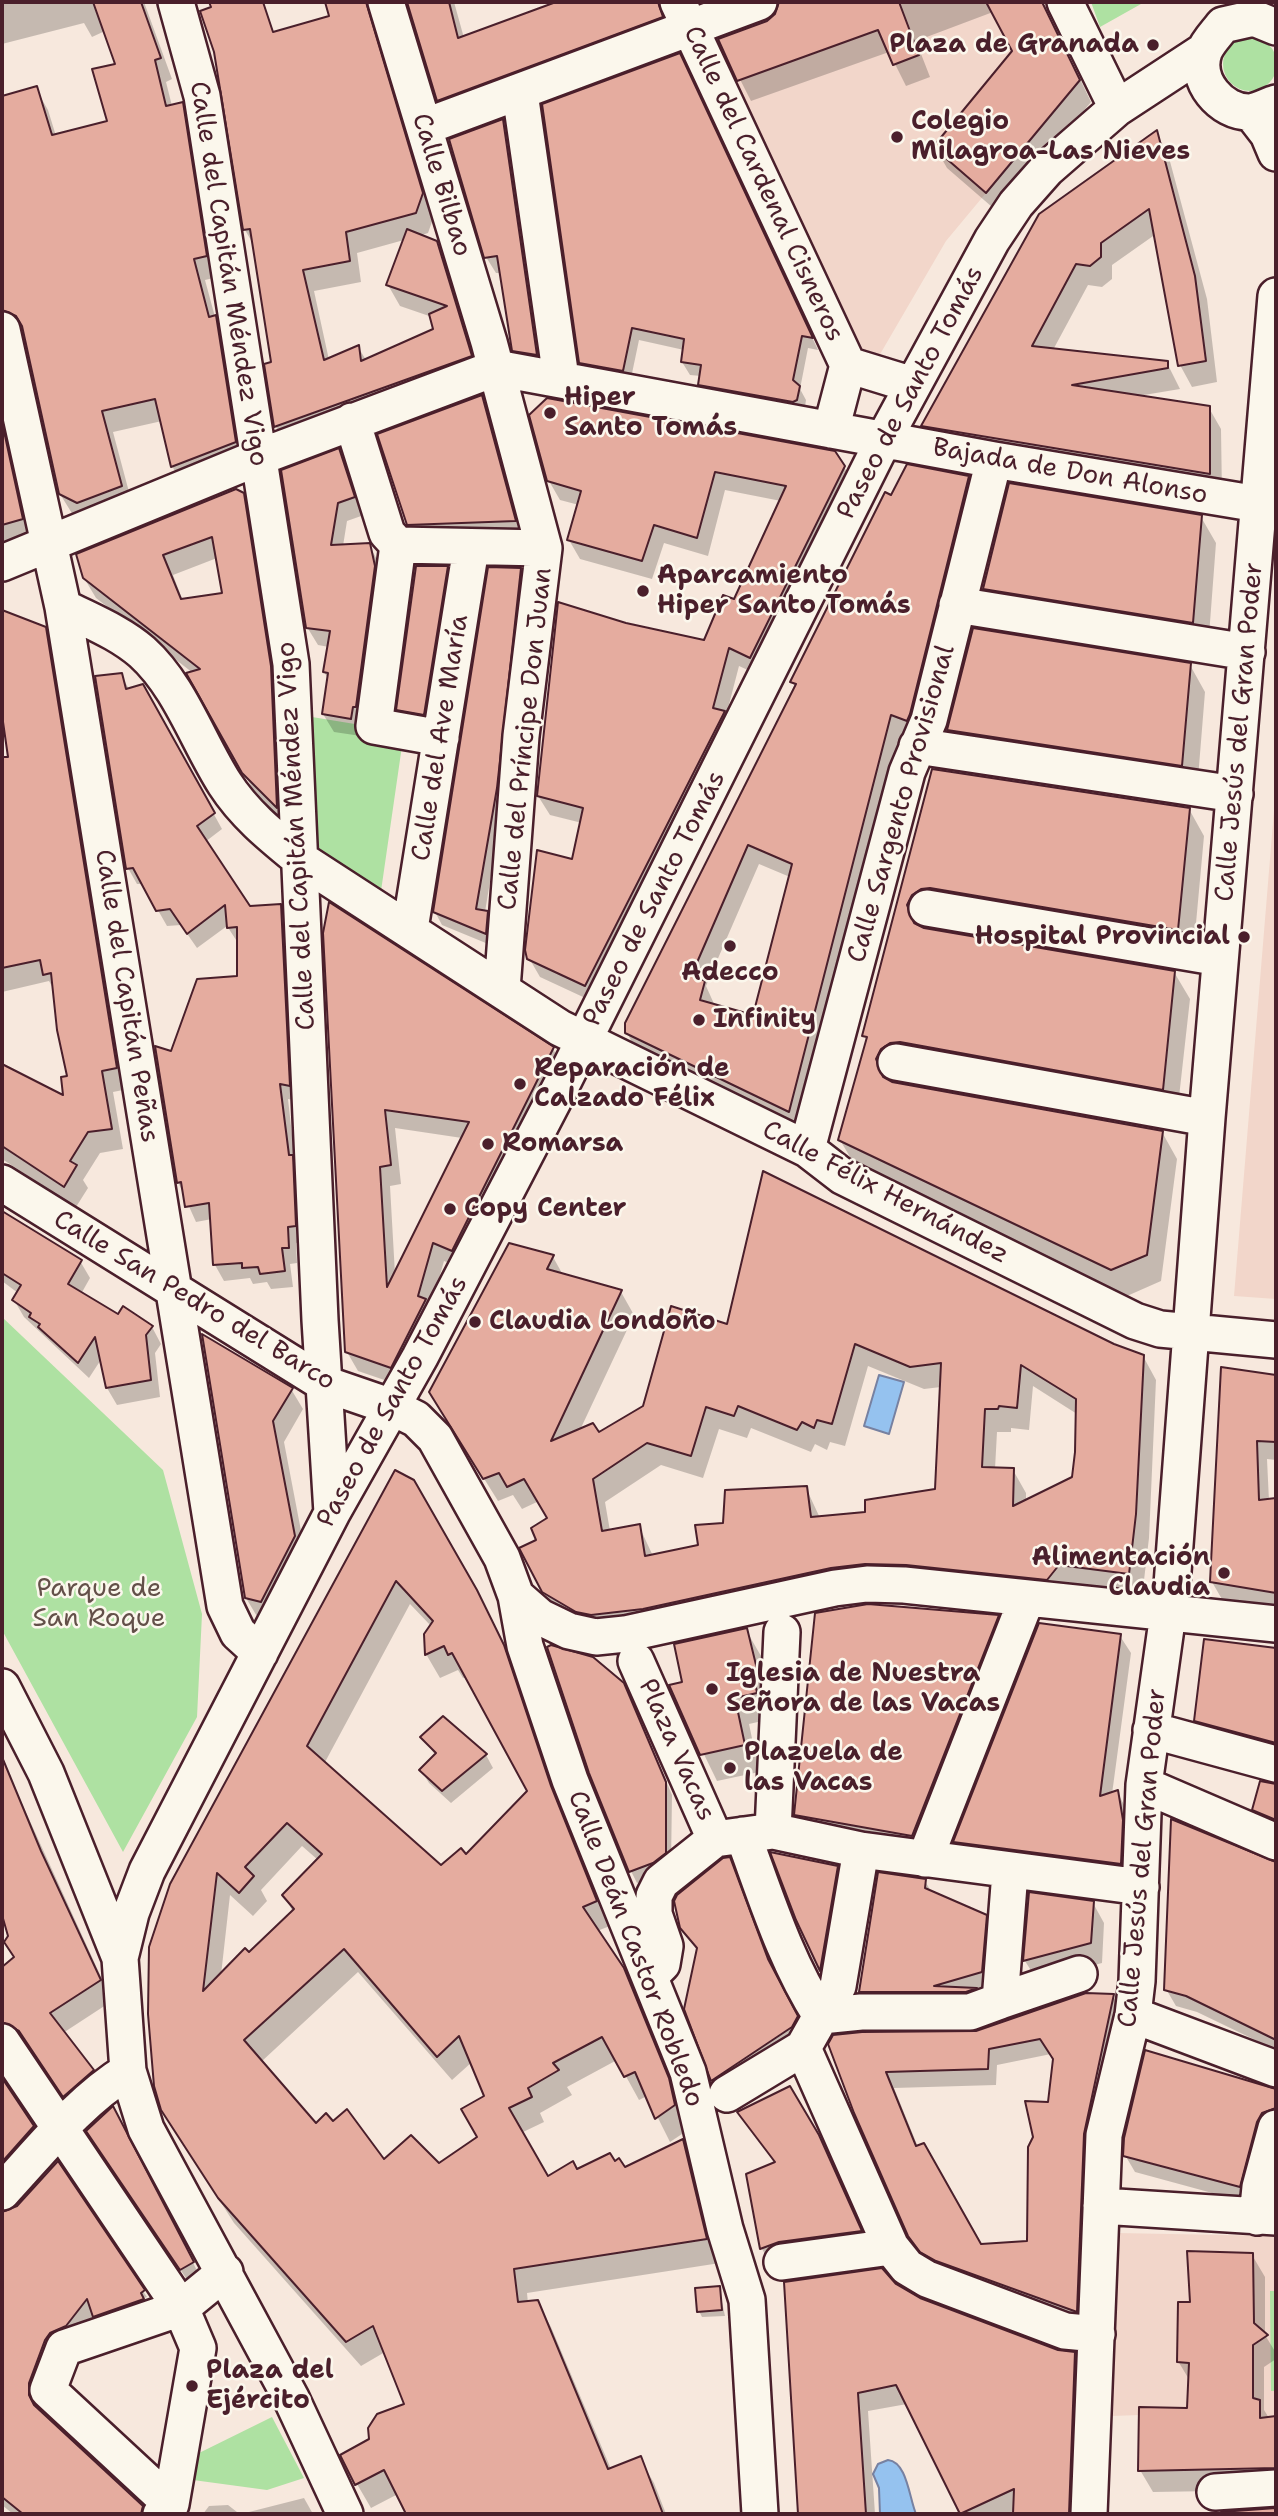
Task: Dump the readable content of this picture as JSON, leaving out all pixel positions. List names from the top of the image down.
{
  "streets": {
    "street": [
      "Calle del Cardenal Cisneros",
      "Calle Bilbao",
      "Calle del Capitán Méndez Vigo",
      "Paseo de Santo Tomás",
      "Bajada de Don Alonso",
      "Calle Jesús del Gran Poder",
      "Calle del Ave María",
      "Calle del Príncipe Don Juan",
      "Calle Sargento Provisional",
      "Calle del Capitán Peñas",
      "Calle Félix Hernández",
      "Calle San Pedro del Barco",
      "Plaza Vacas",
      "Calle Deán Castor Robledo"
    ]
  },
  "crossings": [
    ["Calle del Cardenal Cisneros", "Paseo de Santo Tomás"],
    ["Calle del Cardenal Cisneros", "Bajada de Don Alonso"],
    ["Calle Bilbao", "Bajada de Don Alonso"],
    ["Calle Bilbao", "Calle del Príncipe Don Juan"],
    ["Calle del Capitán Méndez Vigo", "Paseo de Santo Tomás"],
    ["Calle del Capitán Méndez Vigo", "Bajada de Don Alonso"],
    ["Calle del Capitán Méndez Vigo", "Calle Félix Hernández"],
    ["Calle del Capitán Méndez Vigo", "Calle San Pedro del Barco"],
    ["Paseo de Santo Tomás", "Bajada de Don Alonso"],
    ["Paseo de Santo Tomás", "Calle del Capitán Peñas"],
    ["Paseo de Santo Tomás", "Calle Félix Hernández"],
    ["Paseo de Santo Tomás", "Calle San Pedro del Barco"],
    ["Bajada de Don Alonso", "Calle Jesús del Gran Poder"],
    ["Bajada de Don Alonso", "Calle del Príncipe Don Juan"],
    ["Bajada de Don Alonso", "Calle Sargento Provisional"],
    ["Bajada de Don Alonso", "Calle del Capitán Peñas"],
    ["Calle Jesús del Gran Poder", "Calle Félix Hernández"],
    ["Calle del Ave María", "Calle Félix Hernández"],
    ["Calle del Príncipe Don Juan", "Calle Félix Hernández"],
    ["Calle Sargento Provisional", "Calle Félix Hernández"],
    ["Calle del Capitán Peñas", "Calle Félix Hernández"],
    ["Calle del Capitán Peñas", "Calle San Pedro del Barco"],
    ["Calle San Pedro del Barco", "Calle Deán Castor Robledo"],
    ["Plaza Vacas", "Calle Deán Castor Robledo"]
  ],
  "parks": ["Parque de San Roque"],
  "places": [
    "Plaza de Granada",
    "Colegio Milagroa-Las Nieves",
    "Hiper Santo Tomás",
    "Aparcamiento Hiper Santo Tomás",
    "Hospital Provincial",
    "Adecco",
    "Infinity",
    "Reparación de Calzado Félix",
    "Romarsa",
    "Copy Center",
    "Claudia Londoño",
    "Alimentación Claudia",
    "Iglesia de Nuestra Señora de las Vacas",
    "Plazuela de las Vacas",
    "Plaza del Ejército"
  ]
}
